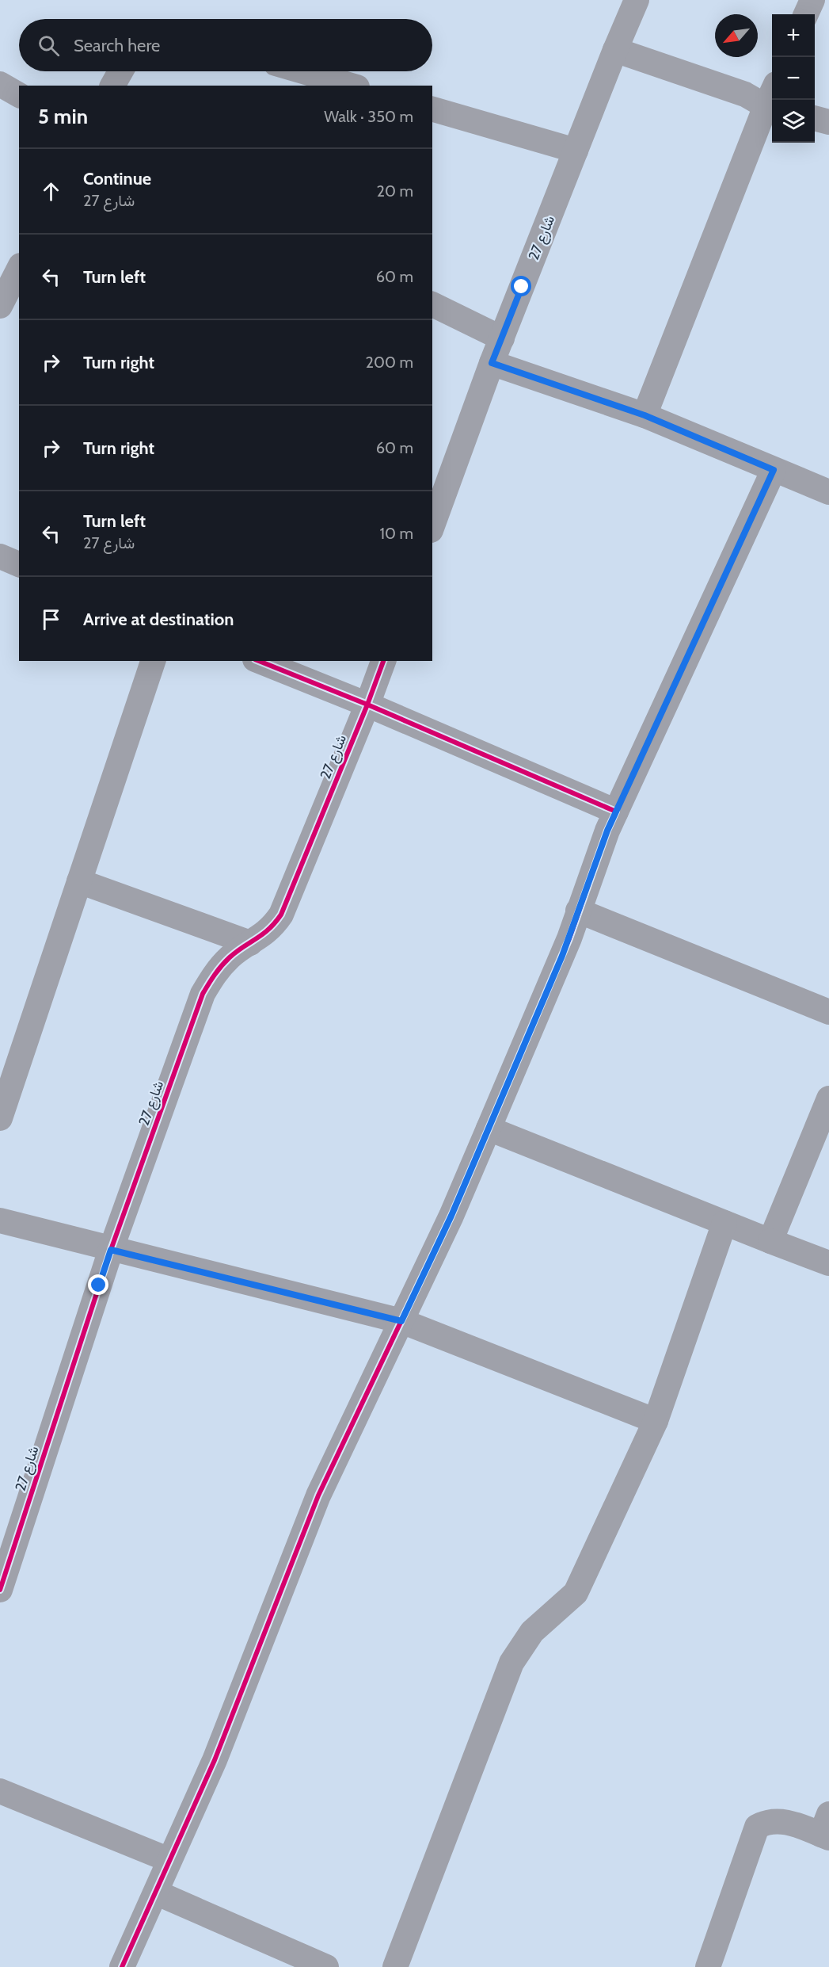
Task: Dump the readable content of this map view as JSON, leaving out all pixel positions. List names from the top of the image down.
{
  "streets": {
    "street": ["شارع 27"]
  },
  "north": "bottom left",
  "page": {
    "map_buttons": ["+", "−"],
    "search": "Search here",
    "heading": ["5 min", "Walk · 350 m"],
    "list": [
      ["Continue", "شارع 27", "20 m"],
      ["Turn left", "60 m"],
      ["Turn right", "200 m"],
      ["Turn right", "60 m"],
      ["Turn left", "شارع 27", "10 m"],
      "Arrive at destination"
    ]
  }
}
